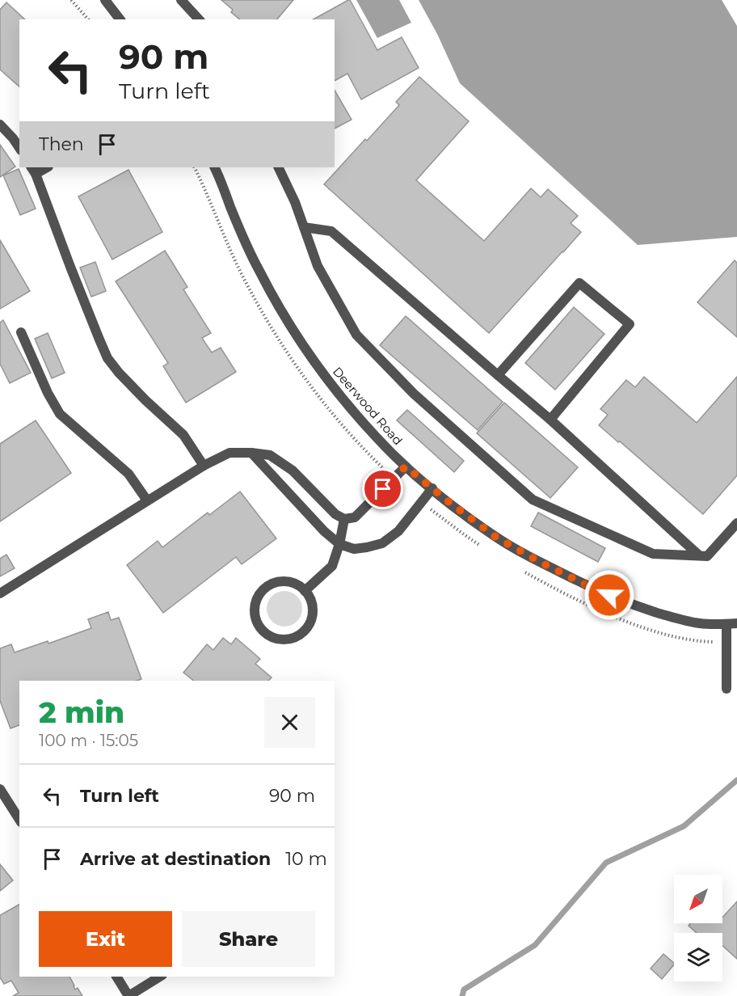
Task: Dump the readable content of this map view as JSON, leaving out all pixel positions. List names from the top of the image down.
{
  "streets": {
    "street": ["Deerwood Road"]
  },
  "north": "bottom left",
  "page": {
    "turn": ["90 m", "Turn left"],
    "then": "Then",
    "heading": ["2 min", "100 m · 15:05"],
    "list": [
      {
        "name": "Turn left",
        "value": "90 m"
      },
      {
        "name": "Arrive at destination",
        "value": "10 m"
      }
    ],
    "buttons": ["Exit", "Share"]
  }
}
